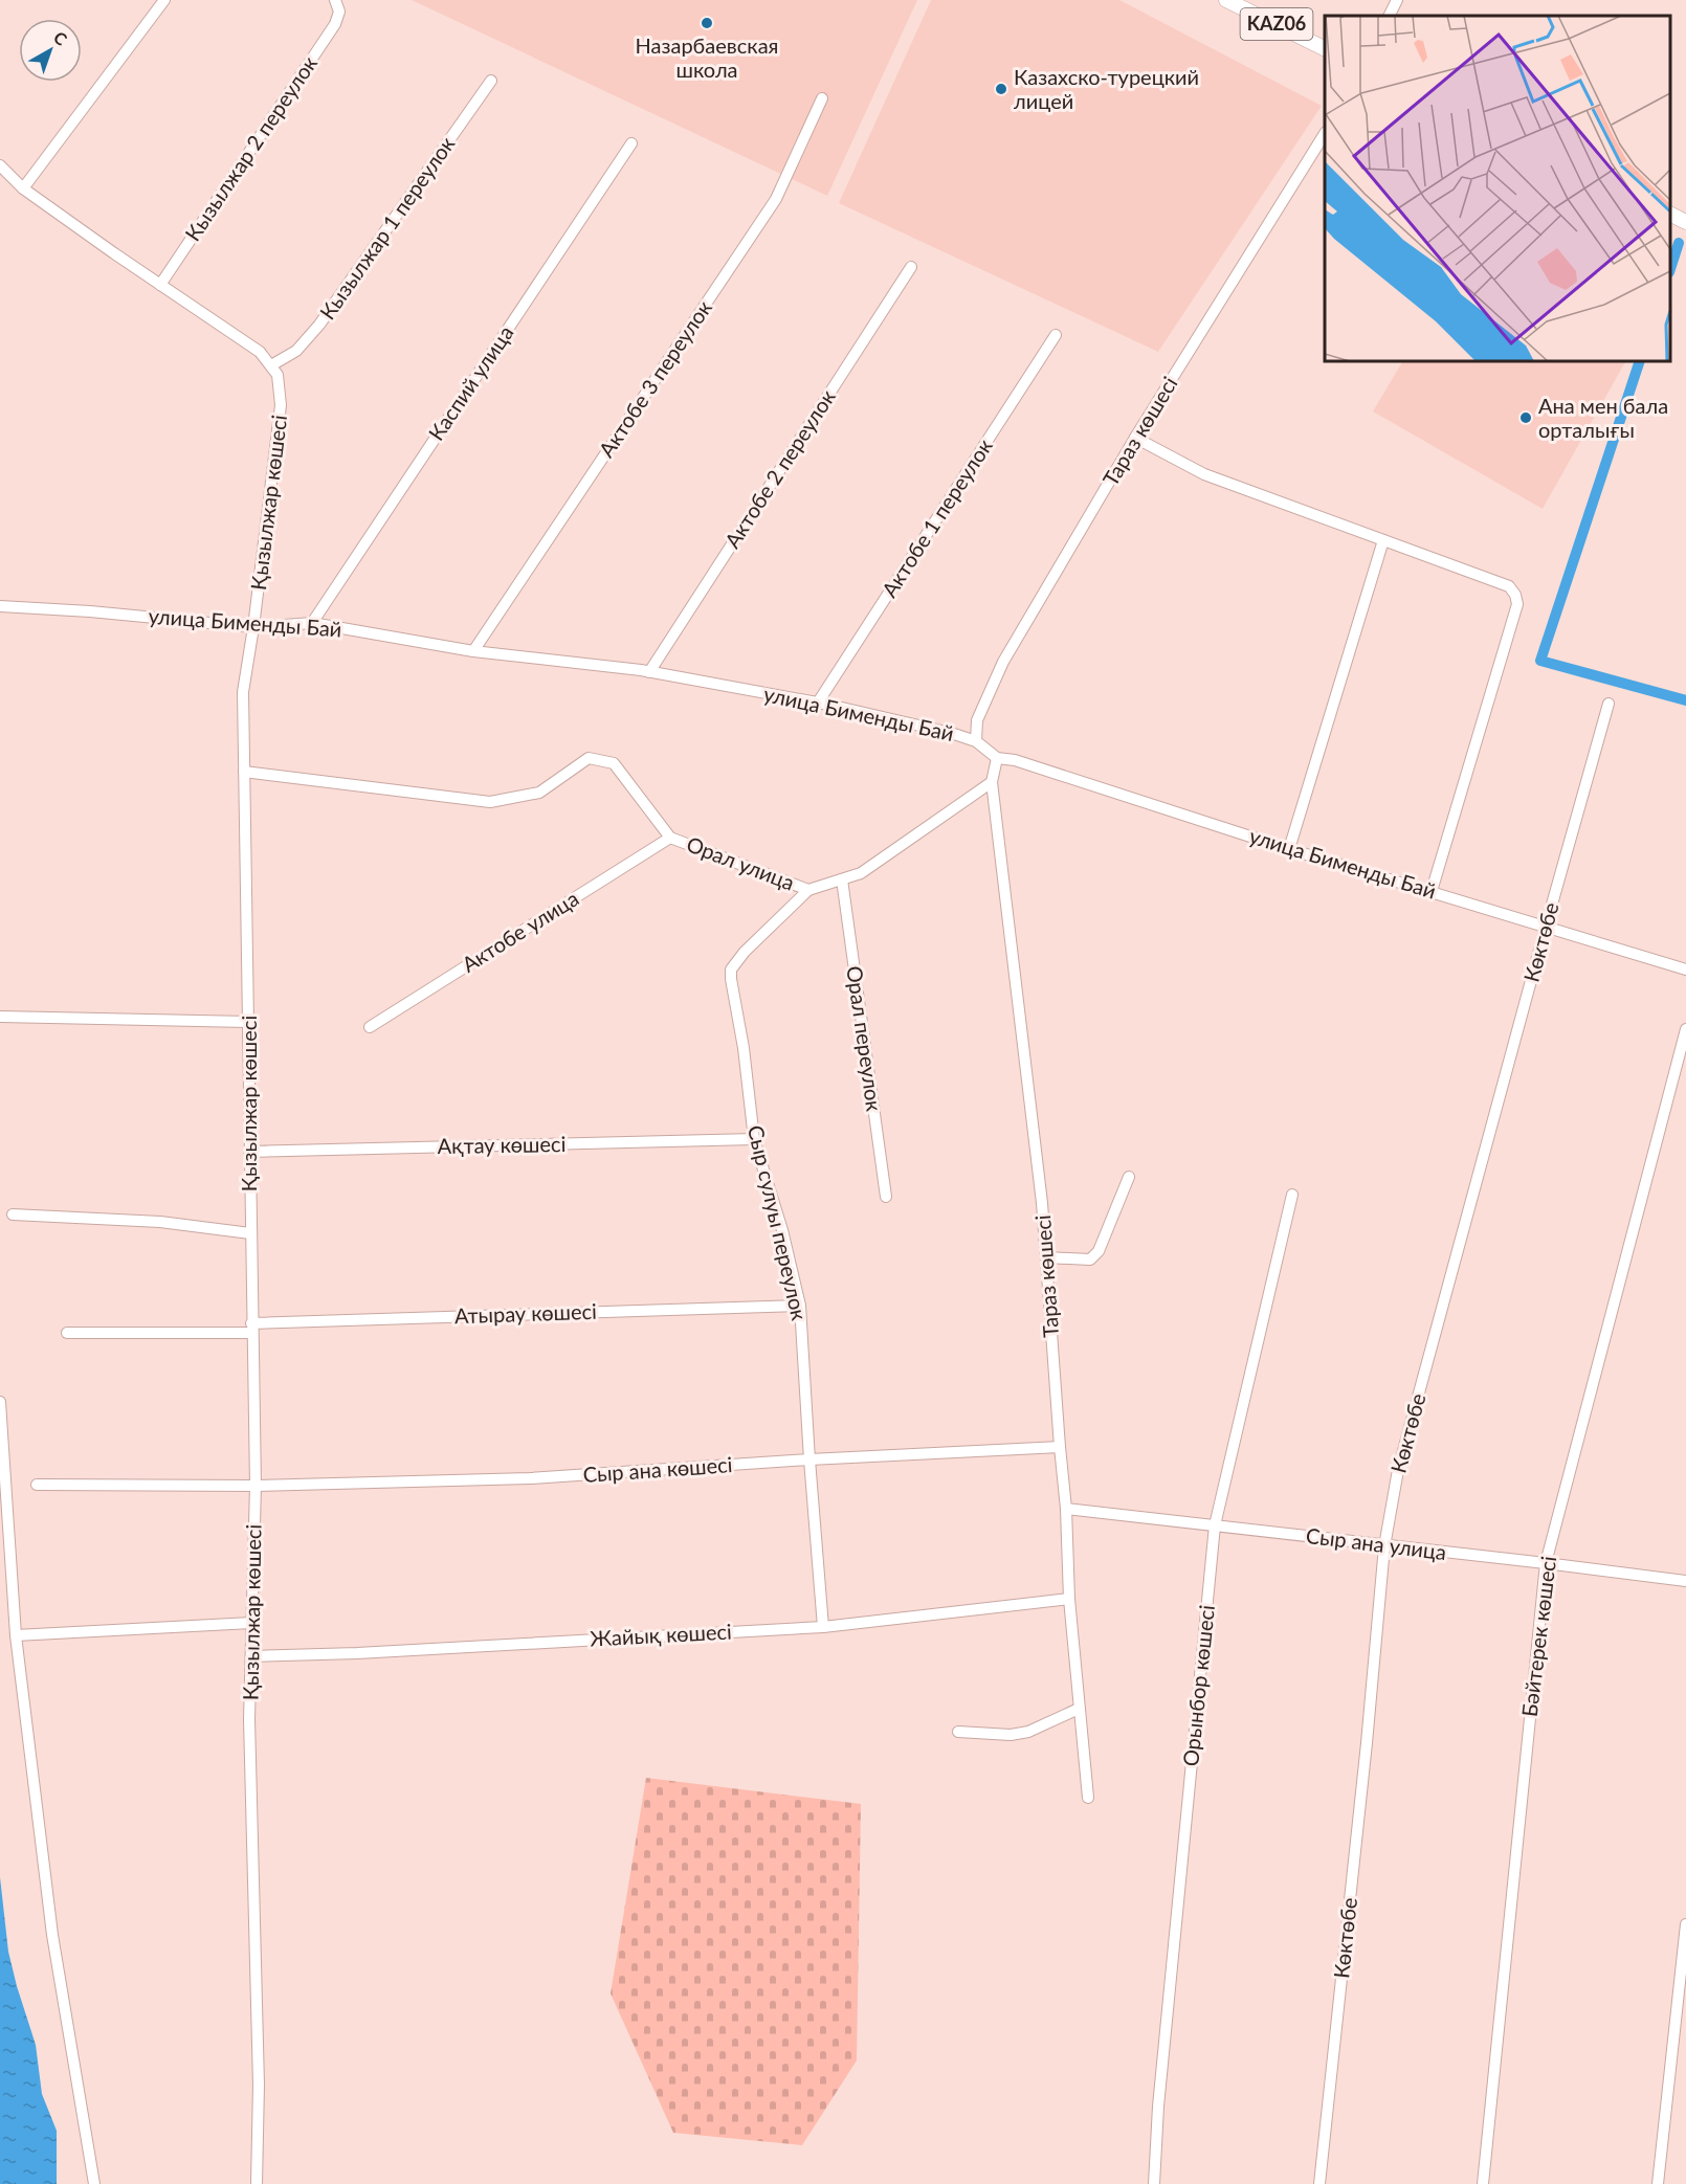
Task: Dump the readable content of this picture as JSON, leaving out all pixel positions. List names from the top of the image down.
{
  "streets": {
    "main road": ["KAZ06"],
    "street": [
      "Кызылжар 2 переулок",
      "Кызылжар 1 переулок",
      "Актобе 3 переулок",
      "Каспий улица",
      "Тараз көшесі",
      "Актобе 2 переулок",
      "Қызылжар көшесі",
      "Актобе 1 переулок",
      "улица Бименды Бай",
      "Орал улица",
      "Актобе улица",
      "Көктөбе",
      "Орал переулок",
      "Ақтау көшесі",
      "Сыр сулуы переулок",
      "Атырау көшесі",
      "Сыр ана көшесі",
      "Сыр ана улица",
      "Жайық көшесі",
      "Бәйтерек көшесі",
      "Орынбор көшесі"
    ]
  },
  "crossings": [
    ["Кызылжар 1 переулок", "Қызылжар көшесі"],
    ["Актобе 3 переулок", "улица Бименды Бай"],
    ["Каспий улица", "улица Бименды Бай"],
    ["Тараз көшесі", "улица Бименды Бай"],
    ["Тараз көшесі", "Орал улица"],
    ["Тараз көшесі", "Сыр ана көшесі"],
    ["Тараз көшесі", "Сыр ана улица"],
    ["Тараз көшесі", "Жайық көшесі"],
    ["Актобе 2 переулок", "улица Бименды Бай"],
    ["Қызылжар көшесі", "улица Бименды Бай"],
    ["Қызылжар көшесі", "Орал улица"],
    ["Қызылжар көшесі", "Ақтау көшесі"],
    ["Қызылжар көшесі", "Атырау көшесі"],
    ["Қызылжар көшесі", "Сыр ана көшесі"],
    ["Қызылжар көшесі", "Жайық көшесі"],
    ["Актобе 1 переулок", "улица Бименды Бай"],
    ["улица Бименды Бай", "Көктөбе"],
    ["Орал улица", "Актобе улица"],
    ["Орал улица", "Орал переулок"],
    ["Орал улица", "Сыр сулуы переулок"],
    ["Көктөбе", "Сыр ана улица"],
    ["Ақтау көшесі", "Сыр сулуы переулок"],
    ["Сыр сулуы переулок", "Атырау көшесі"],
    ["Сыр сулуы переулок", "Сыр ана көшесі"],
    ["Сыр сулуы переулок", "Жайық көшесі"],
    ["Сыр ана улица", "Бәйтерек көшесі"],
    ["Сыр ана улица", "Орынбор көшесі"]
  ],
  "places": ["Назарбаевская школа", "Казахско-турецкий лицей", "Ана мен бала орталығы"],
  "north": "top right"
}
